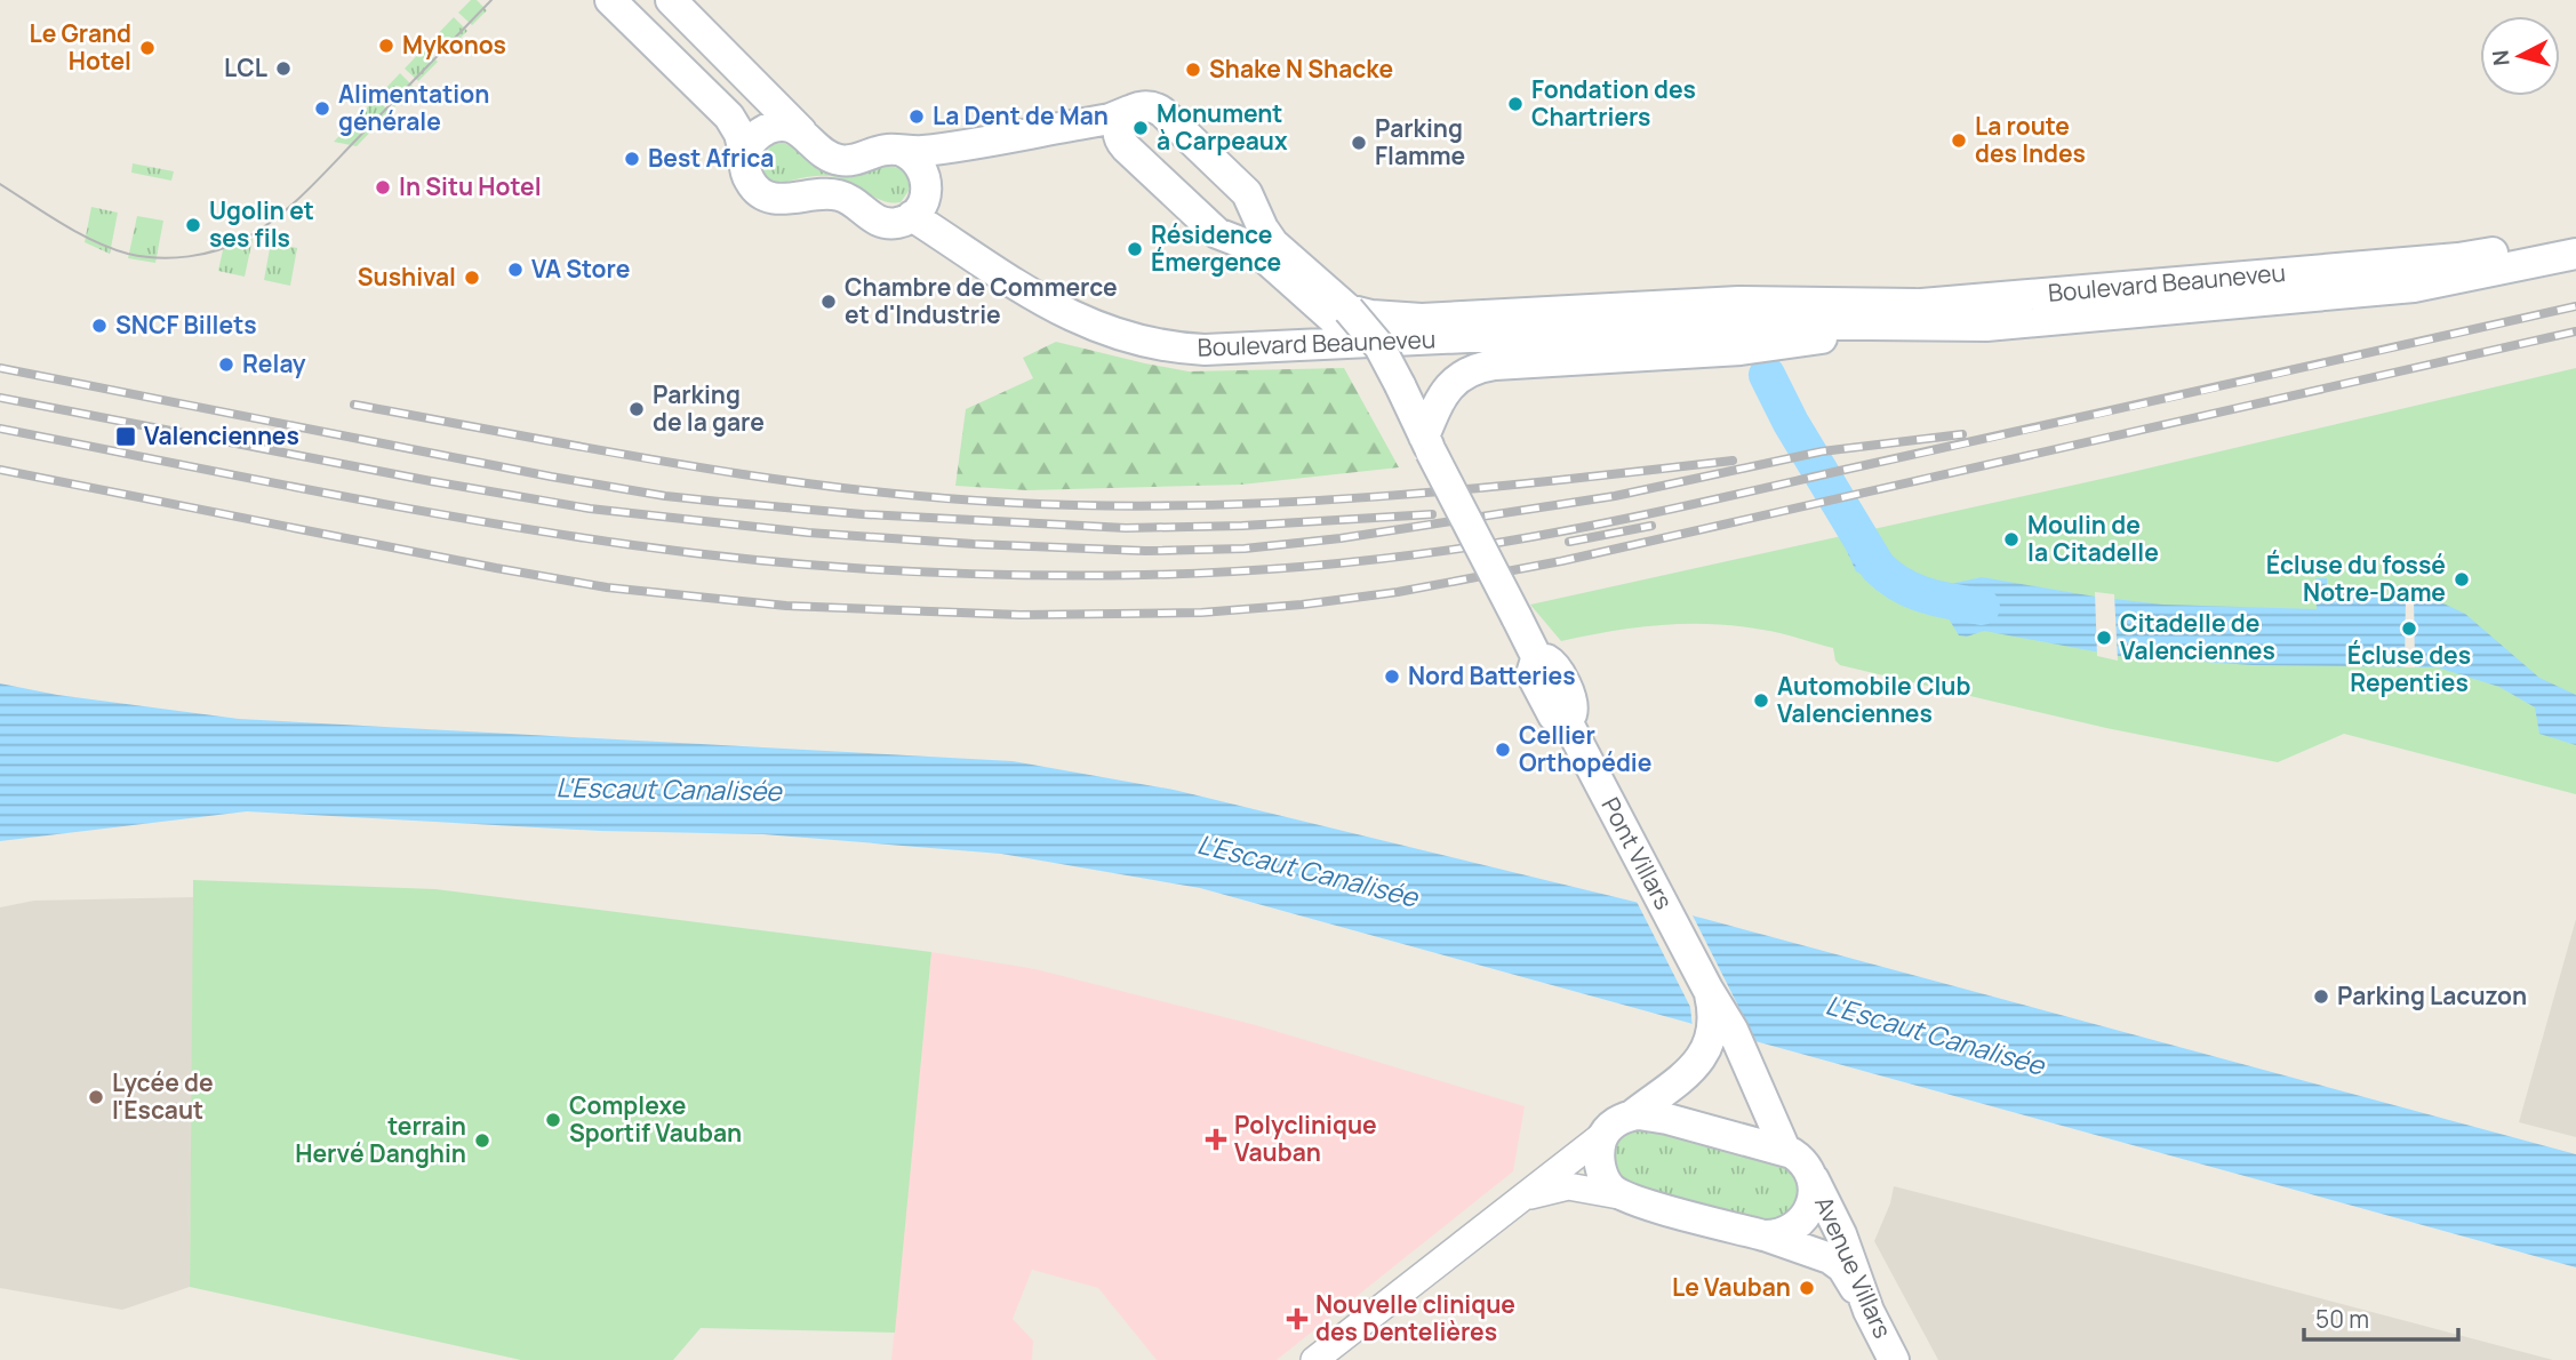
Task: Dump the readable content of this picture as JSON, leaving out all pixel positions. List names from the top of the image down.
{
  "streets": {
    "main road": ["Boulevard Beauneveu", "Pont Villars", "Avenue Villars"]
  },
  "water": ["L'Escaut Canalisée"],
  "places": {
    "other": [
      "Mykonos",
      "Le Grand Hotel",
      "LCL",
      "Shake N Shacke",
      "Fondation des Chartriers",
      "Alimentation générale",
      "La Dent de Man",
      "Monument à Carpeaux",
      "La route des Indes",
      "Parking Flamme",
      "Best Africa",
      "In Situ Hotel",
      "Ugolin et ses fils",
      "Résidence Émergence",
      "VA Store",
      "Sushival",
      "Chambre de Commerce et d'Industrie",
      "SNCF Billets",
      "Relay",
      "Parking de la gare",
      "Moulin de la Citadelle",
      "Écluse du fossé Notre-Dame",
      "Écluse des Repenties",
      "Citadelle de Valenciennes",
      "Nord Batteries",
      "Automobile Club Valenciennes",
      "Cellier Orthopédie",
      "Parking Lacuzon",
      "Lycée de l'Escaut",
      "Complexe Sportif Vauban",
      "terrain Hervé Danghin",
      "Le Vauban"
    ],
    "transit": ["Valenciennes"],
    "health": ["Polyclinique Vauban", "Nouvelle clinique des Dentelières"]
  },
  "scale_bar": "50 m",
  "north": "left"
}
